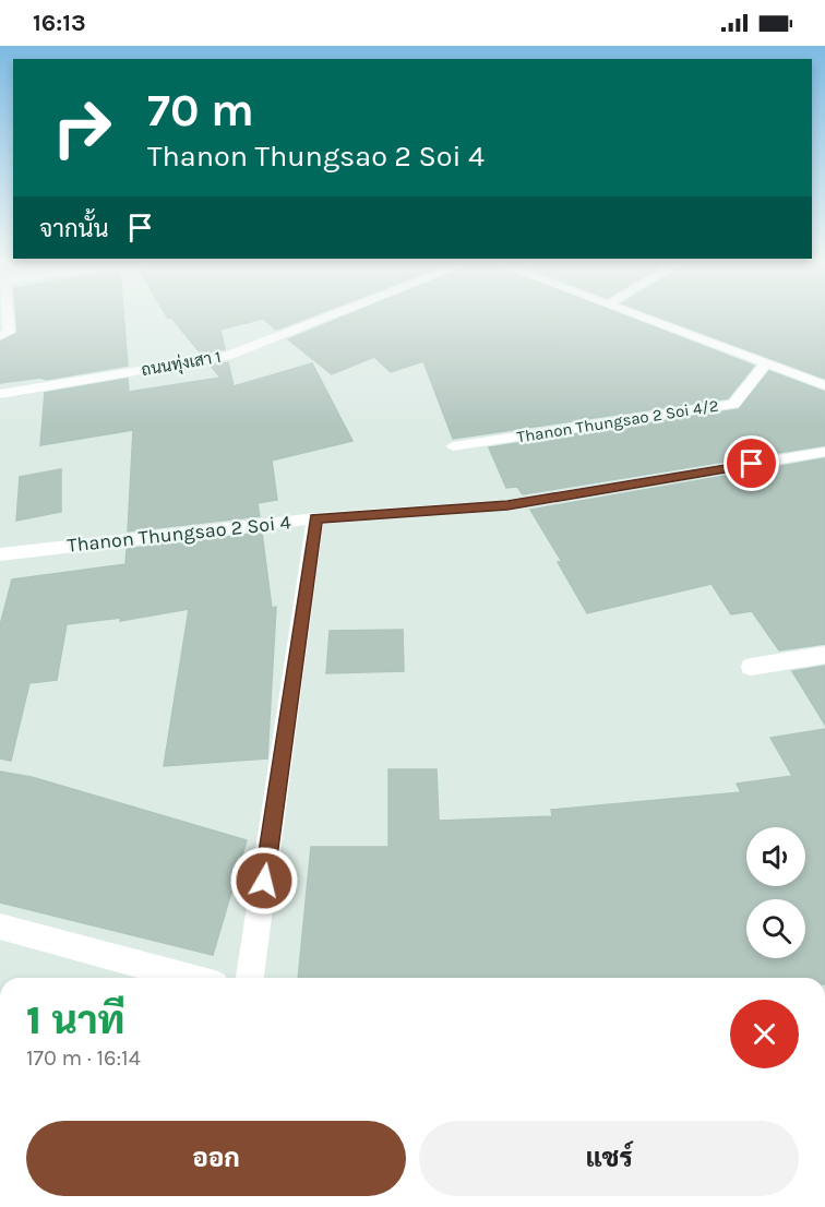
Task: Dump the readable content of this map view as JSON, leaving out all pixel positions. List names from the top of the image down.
{
  "streets": {
    "street": ["ถนนทุ่งเสา 1", "Thanon Thungsao 2 Soi 4/2", "Thanon Thungsao 2 Soi 4"]
  },
  "page": {
    "status": "16:13",
    "turn": ["70 m", "Thanon Thungsao 2 Soi 4"],
    "then": "จากนั้น",
    "heading": ["1 นาที", "170 m · 16:14"],
    "buttons": ["ออก", "แชร์"]
  }
}
